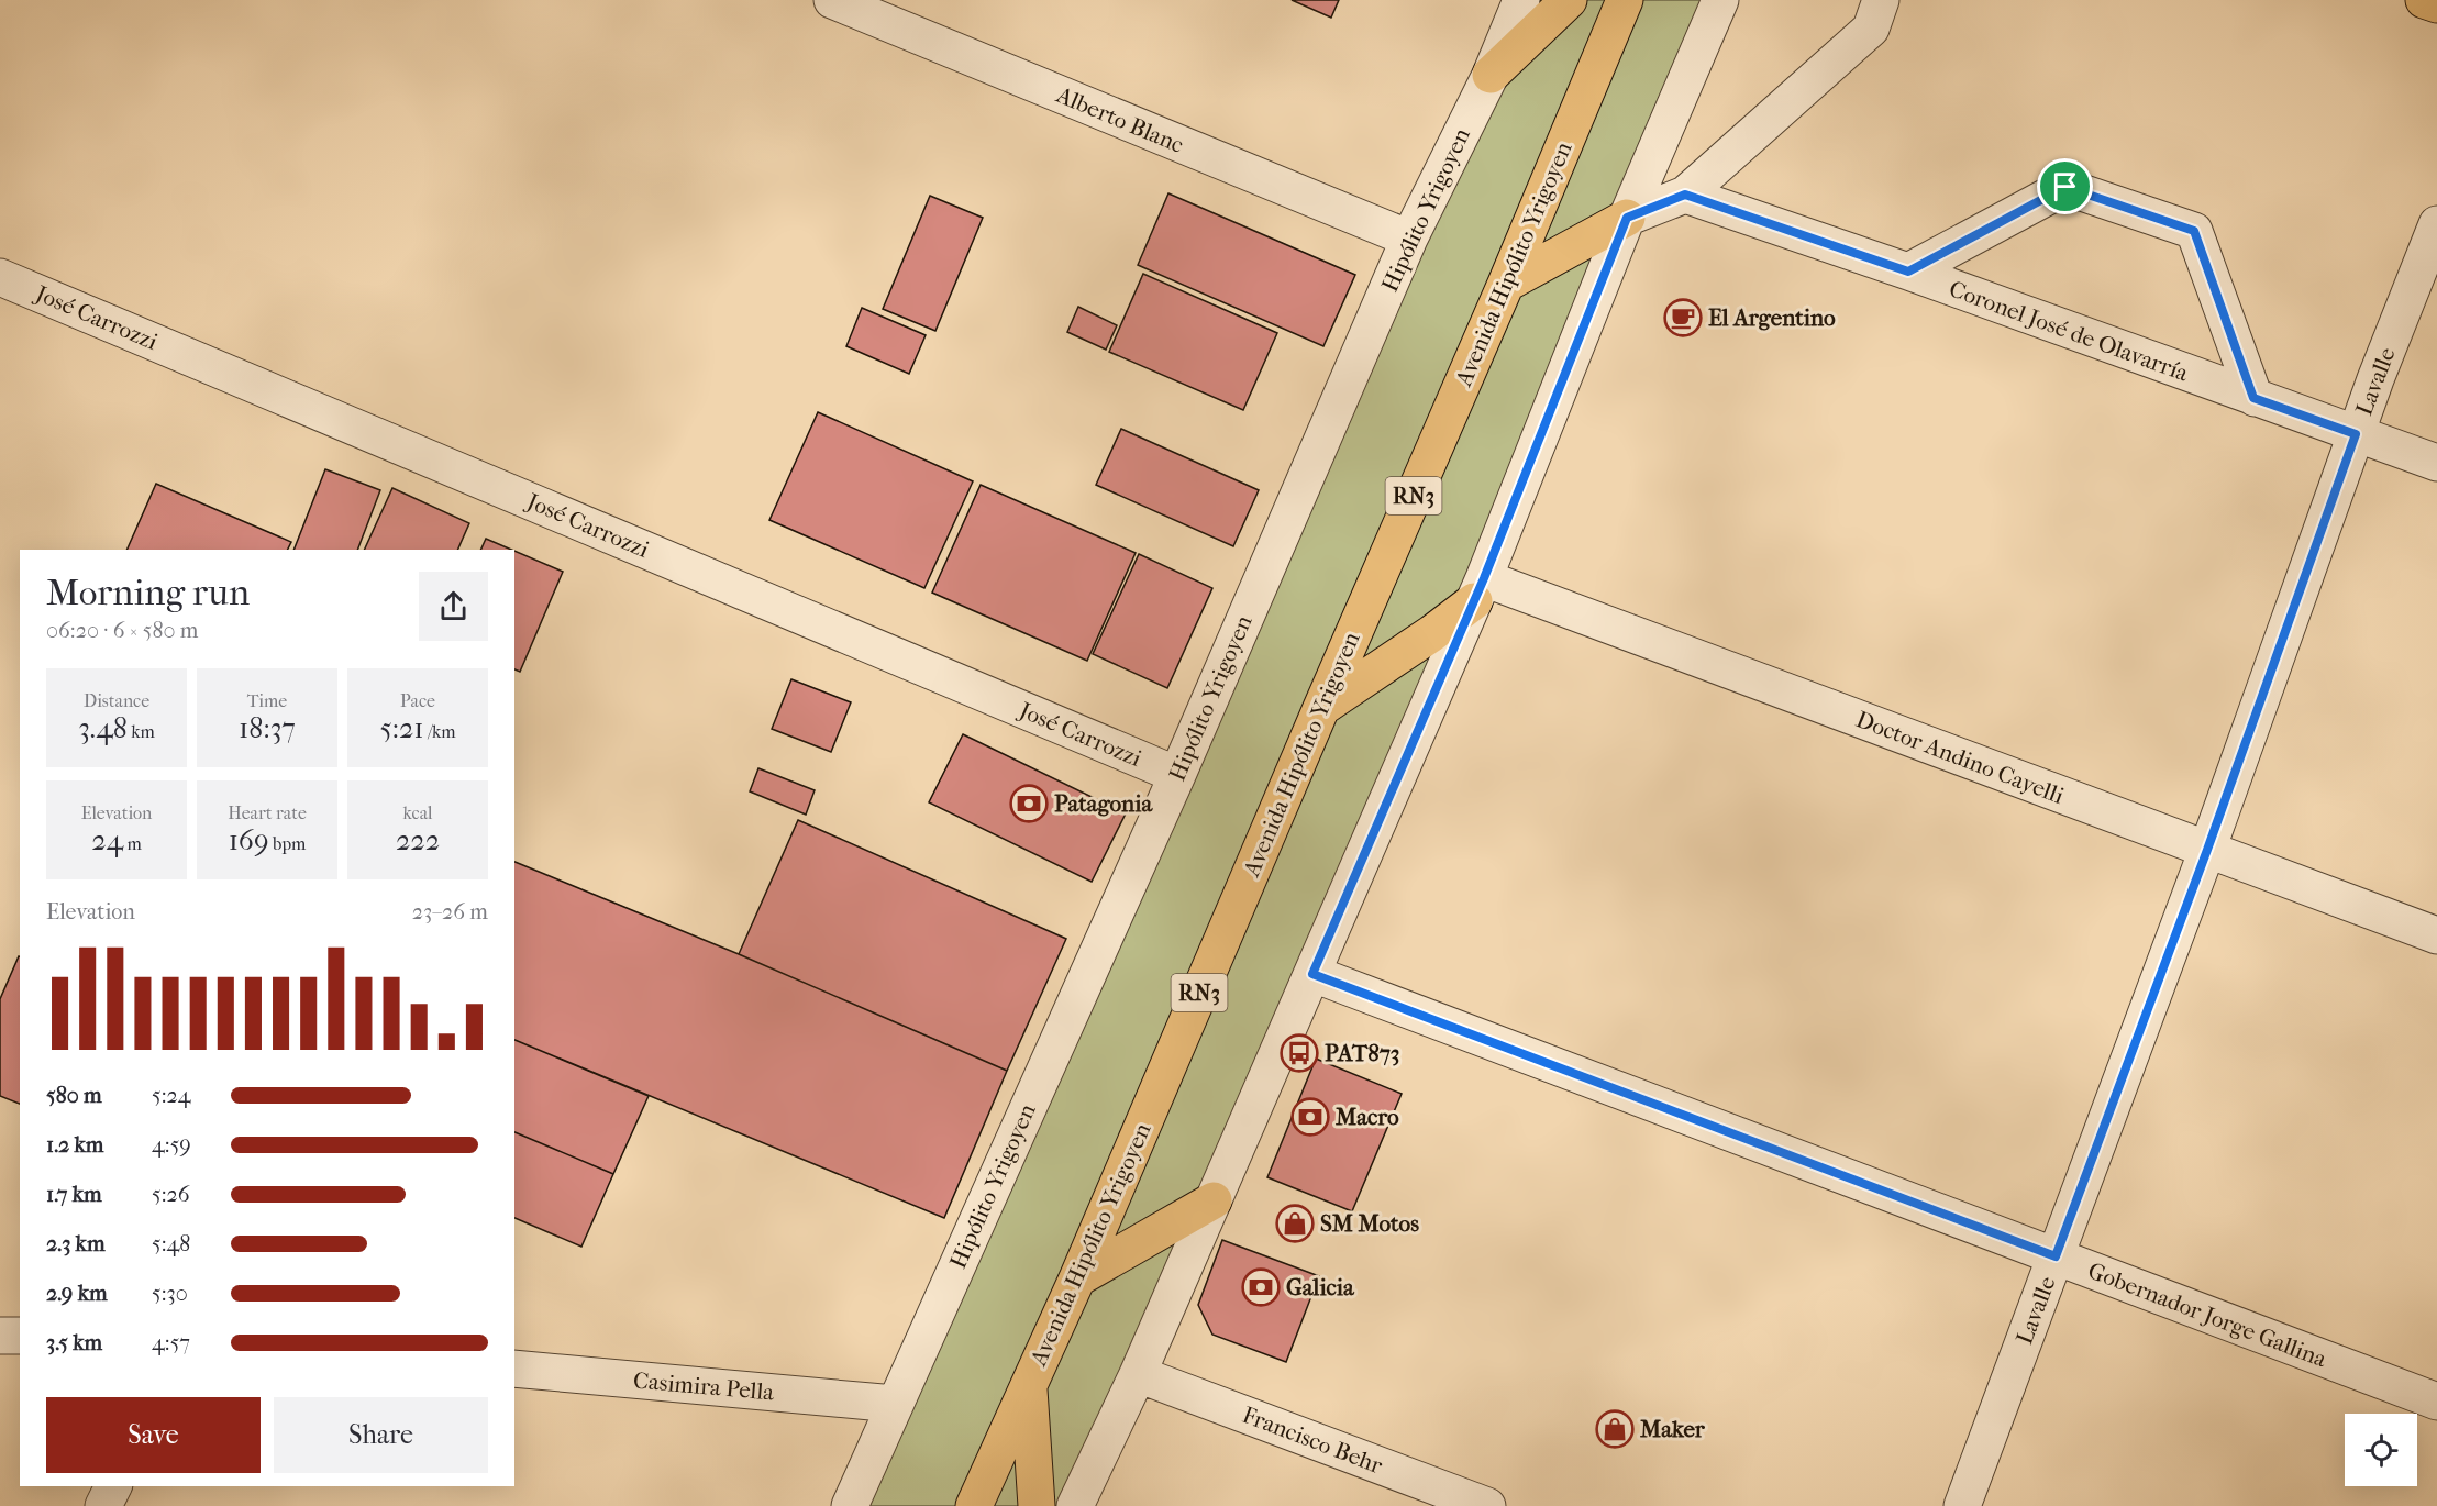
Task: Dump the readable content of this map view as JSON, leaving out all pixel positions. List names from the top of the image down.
{
  "streets": {
    "main road": ["Avenida Hipólito Yrigoyen", "RN3"],
    "street": [
      "Alberto Blanc",
      "Hipólito Yrigoyen",
      "José Carrozzi",
      "Coronel José de Olavarría",
      "Lavalle",
      "Doctor Andino Cayelli",
      "Gobernador Jorge Gallina",
      "Casimira Pella",
      "Francisco Behr"
    ]
  },
  "crossings": [
    ["Alberto Blanc", "Hipólito Yrigoyen"],
    ["Hipólito Yrigoyen", "José Carrozzi"],
    ["Hipólito Yrigoyen", "Casimira Pella"],
    ["Coronel José de Olavarría", "Lavalle"],
    ["Lavalle", "Doctor Andino Cayelli"],
    ["Lavalle", "Gobernador Jorge Gallina"]
  ],
  "places": {
    "cafe": ["El Argentino"],
    "bank": ["Patagonia", "Macro", "Galicia"],
    "bus stop": ["PAT873"],
    "shop": ["SM Motos", "Maker"]
  },
  "page": {
    "heading": ["Morning run", "06:20 · 6 × 580 m"],
    "stats": [
      ["Distance", "3.48 km"],
      ["Time", "18:37"],
      ["Pace", "5:21 /km"],
      ["Elevation", "24 m"],
      ["Heart rate", "169 bpm"],
      ["kcal", "222"]
    ],
    "chart": ["Elevation", "23–26 m"],
    "list": [
      {
        "name": "580 m",
        "note": "5:24"
      },
      {
        "name": "1.2 km",
        "note": "4:59"
      },
      {
        "name": "1.7 km",
        "note": "5:26"
      },
      {
        "name": "2.3 km",
        "note": "5:48"
      },
      {
        "name": "2.9 km",
        "note": "5:30"
      },
      {
        "name": "3.5 km",
        "note": "4:57"
      }
    ],
    "buttons": ["Save", "Share"]
  }
}
